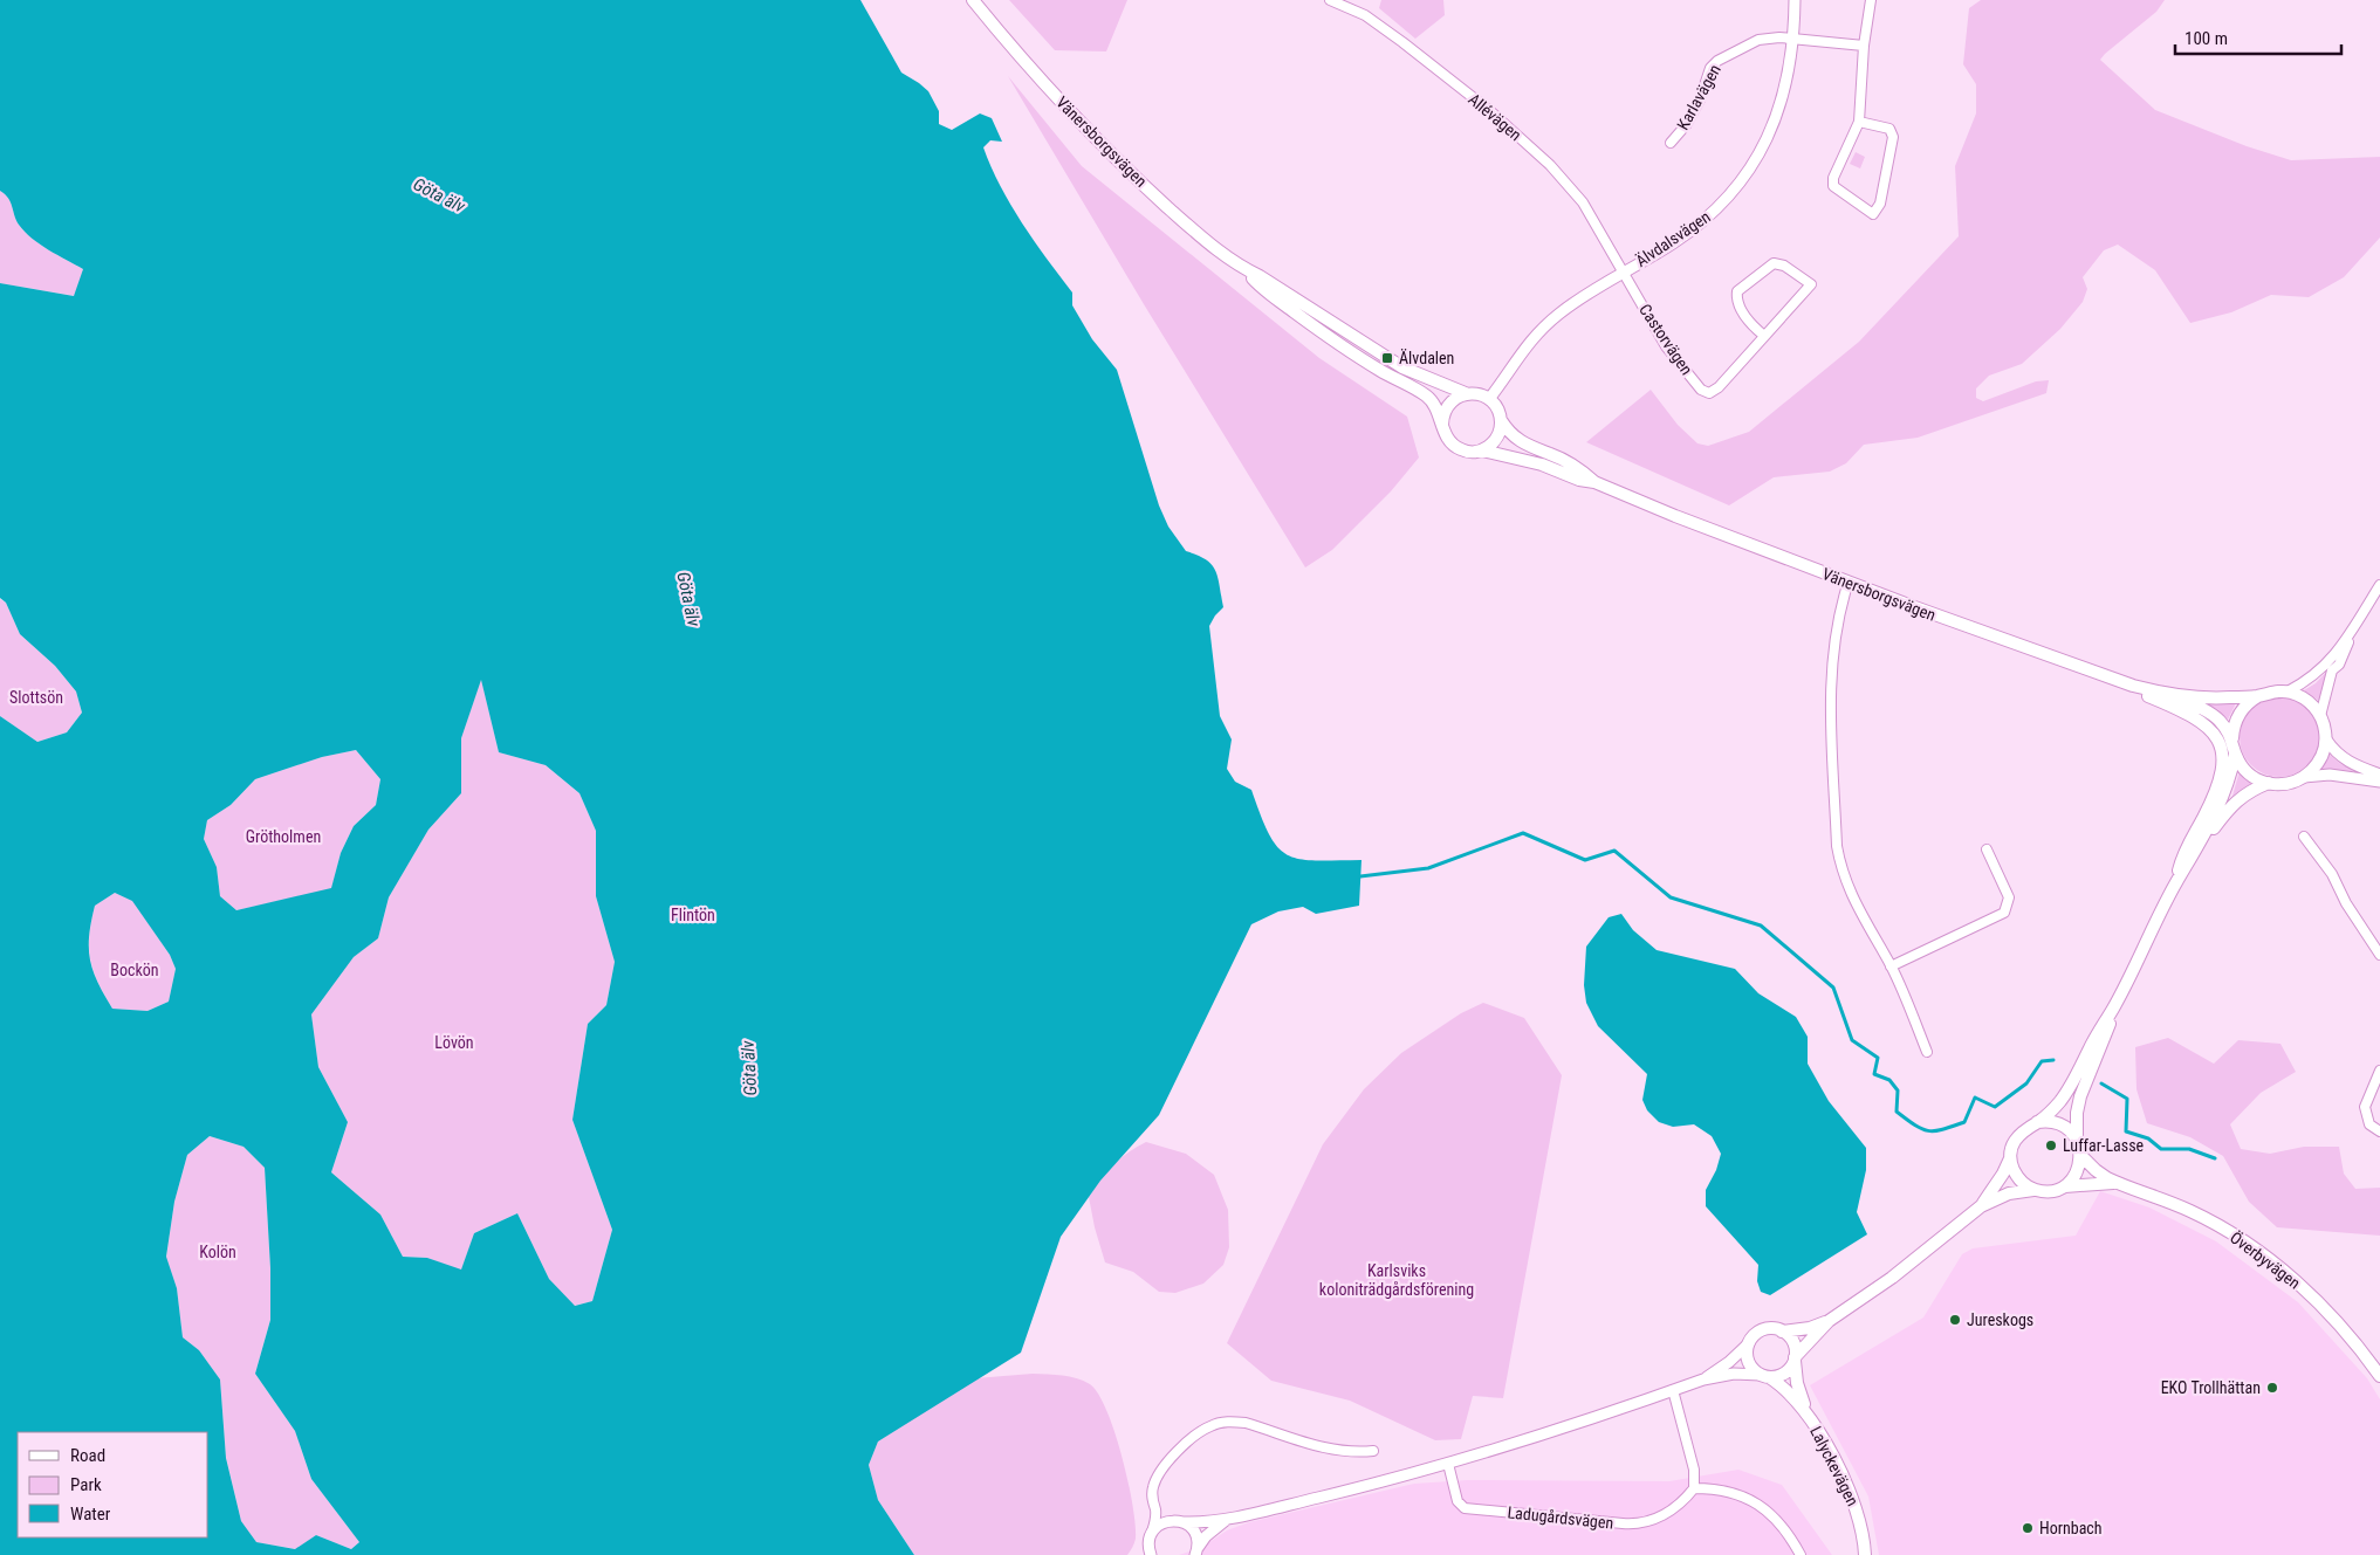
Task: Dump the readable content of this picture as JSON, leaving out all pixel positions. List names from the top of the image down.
{
  "streets": {
    "main road": ["Vänersborgsvägen", "Överbyvägen", "Lalyckevägen"],
    "street": [
      "Karlavägen",
      "Allévägen",
      "Älvdalsvägen",
      "Castorvägen",
      "Ladugårdsvägen"
    ]
  },
  "crossings": [
    ["Karlavägen", "Älvdalsvägen"],
    ["Allévägen", "Älvdalsvägen"],
    ["Allévägen", "Castorvägen"],
    ["Vänersborgsvägen", "Älvdalsvägen"],
    ["Älvdalsvägen", "Castorvägen"]
  ],
  "water": ["Göta älv"],
  "parks": [
    "Slottsön",
    "Grötholmen",
    "Flintön",
    "Bockön",
    "Lövön",
    "Kolön",
    "Karlsviks koloniträdgårdsförening"
  ],
  "places": {
    "transit": ["Älvdalen"],
    "other": [
      "Luffar-Lasse",
      "Jureskogs",
      "EKO Trollhättan",
      "Hornbach"
    ]
  },
  "legend": ["Road", "Park", "Water"],
  "scale_bar": "100 m"
}
